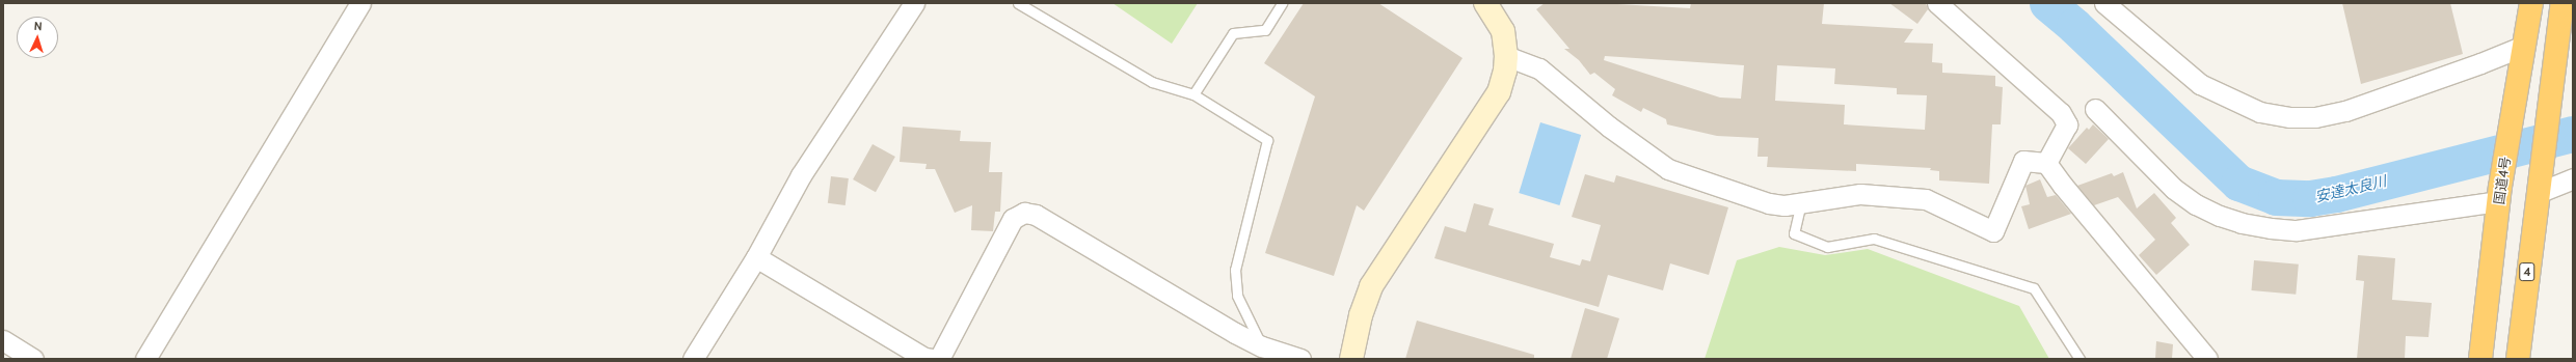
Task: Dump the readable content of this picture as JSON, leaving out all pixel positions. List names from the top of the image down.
{
  "streets": {
    "highway": ["国道4号", "4"]
  },
  "water": ["安達太良川"],
  "north": "top"
}
